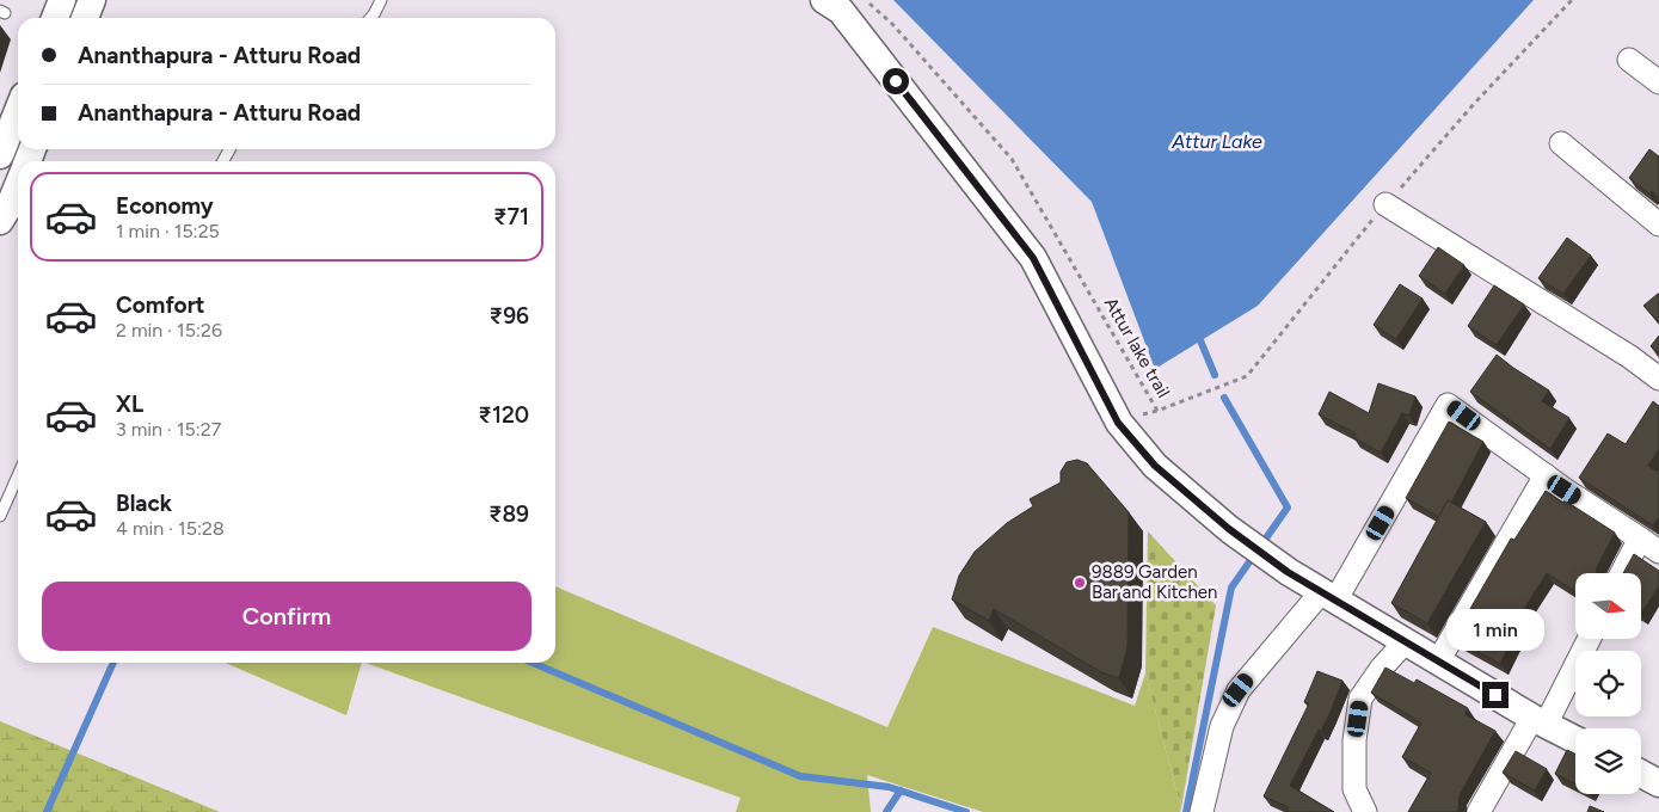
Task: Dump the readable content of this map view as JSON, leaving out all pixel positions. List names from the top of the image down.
{
  "streets": {
    "path": ["Attur lake trail"]
  },
  "water": ["Attur Lake"],
  "places": ["9889 Garden Bar and Kitchen"],
  "north": "right",
  "page": {
    "banner": ["Ananthapura - Atturu Road", "Ananthapura - Atturu Road"],
    "list": [
      {
        "name": "Economy",
        "note": "1 min · 15:25",
        "value": "₹71"
      },
      {
        "name": "Comfort",
        "note": "2 min · 15:26",
        "value": "₹96"
      },
      {
        "name": "XL",
        "note": "3 min · 15:27",
        "value": "₹120"
      },
      {
        "name": "Black",
        "note": "4 min · 15:28",
        "value": "₹89"
      }
    ],
    "buttons": "Confirm",
    "bubble": "1 min"
  }
}
